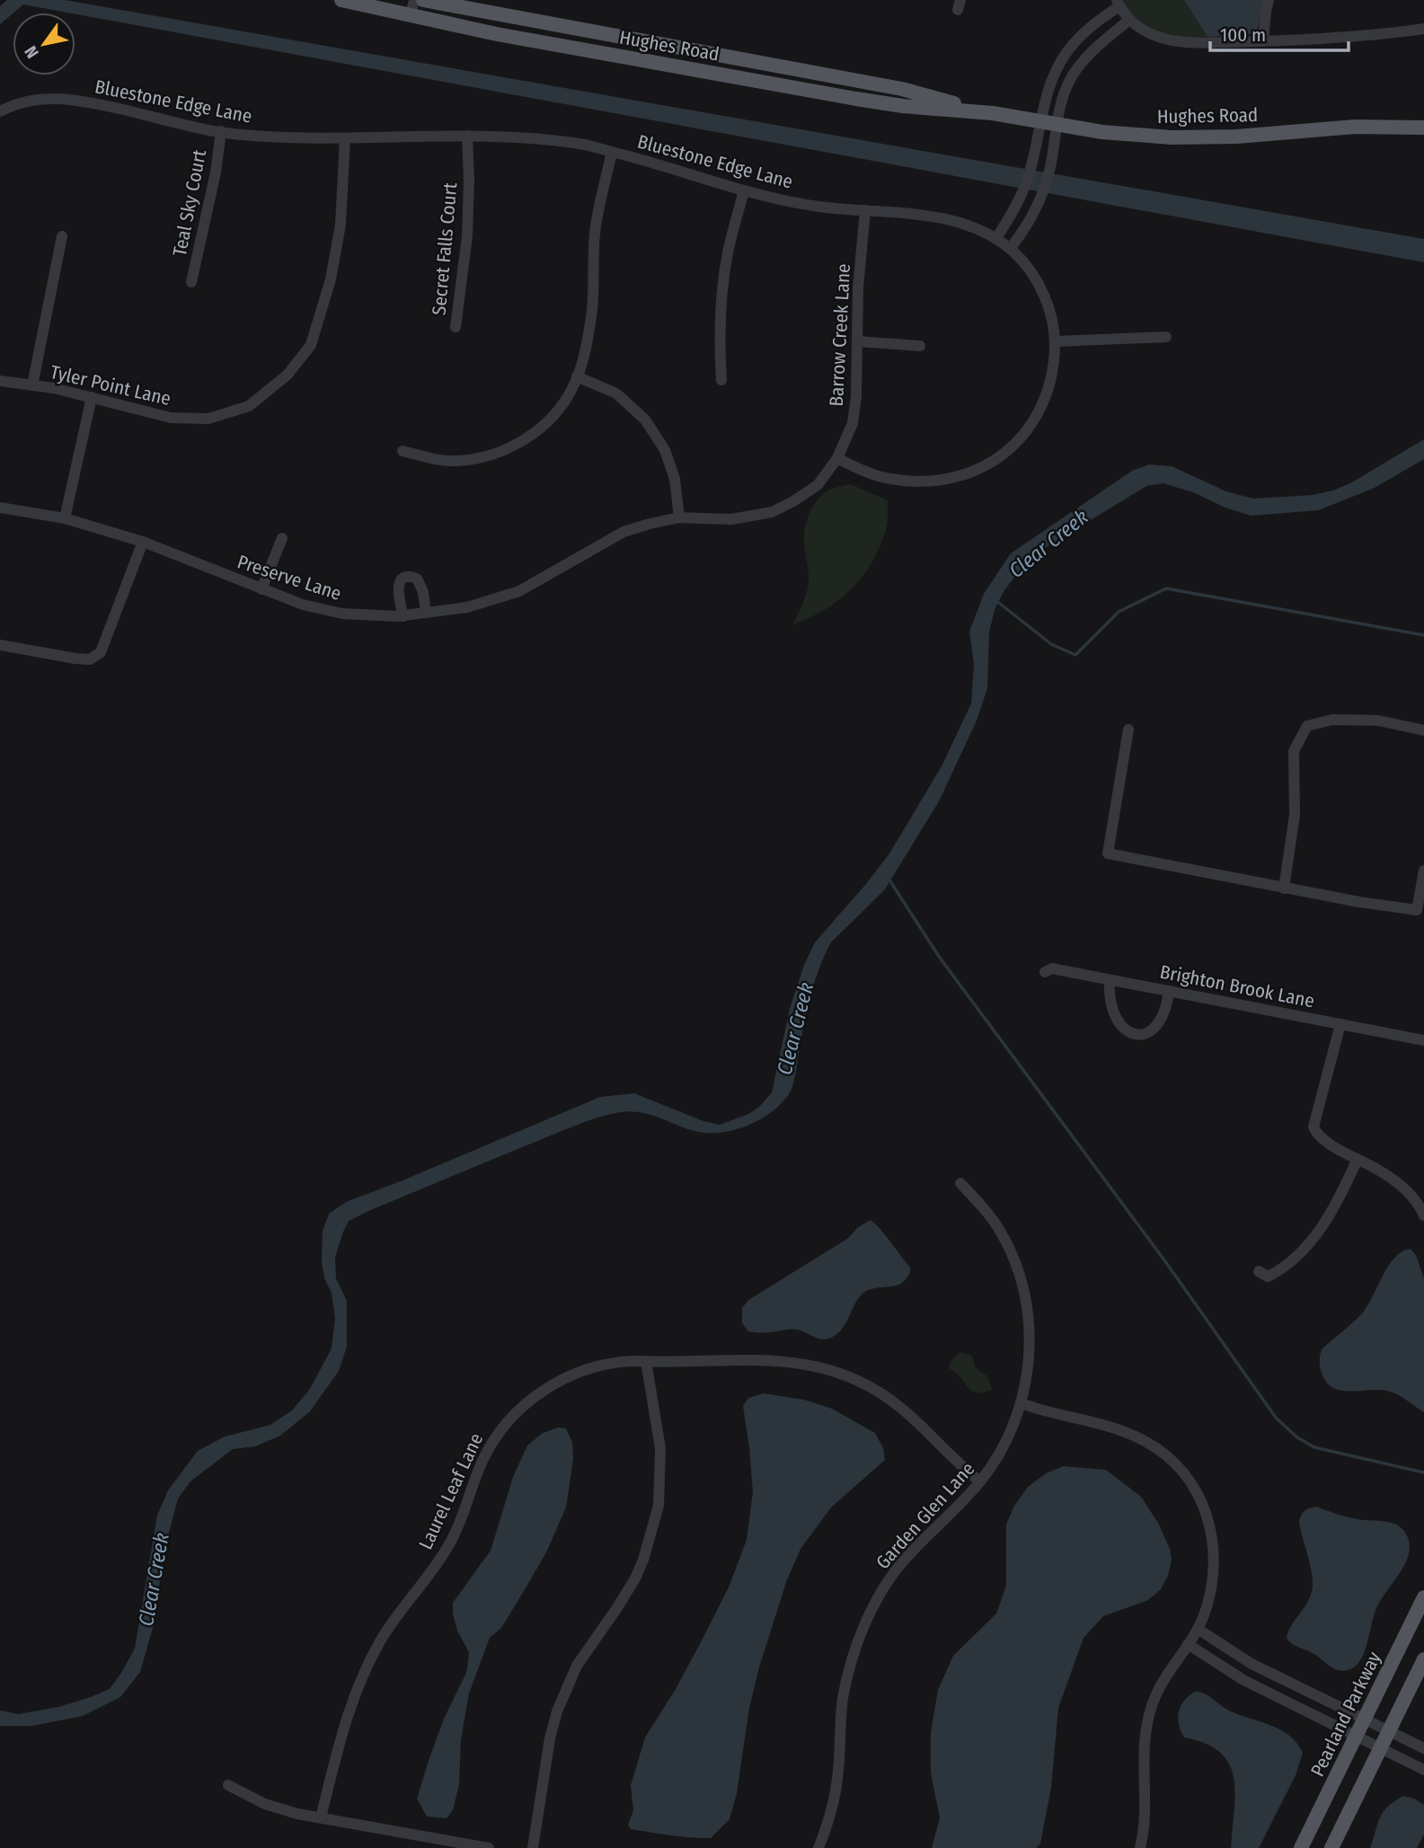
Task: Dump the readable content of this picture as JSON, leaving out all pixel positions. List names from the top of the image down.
{
  "streets": {
    "main road": ["Hughes Road", "Pearland Parkway"],
    "street": [
      "Bluestone Edge Lane",
      "Teal Sky Court",
      "Secret Falls Court",
      "Barrow Creek Lane",
      "Tyler Point Lane",
      "Preserve Lane",
      "Brighton Brook Lane",
      "Laurel Leaf Lane",
      "Garden Glen Lane"
    ]
  },
  "crossings": [
    ["Bluestone Edge Lane", "Teal Sky Court"],
    ["Bluestone Edge Lane", "Secret Falls Court"],
    ["Bluestone Edge Lane", "Barrow Creek Lane"],
    ["Bluestone Edge Lane", "Tyler Point Lane"],
    ["Bluestone Edge Lane", "Preserve Lane"],
    ["Barrow Creek Lane", "Preserve Lane"],
    ["Laurel Leaf Lane", "Garden Glen Lane"]
  ],
  "water": ["Clear Creek"],
  "scale_bar": "100 m",
  "north": "bottom left"
}
